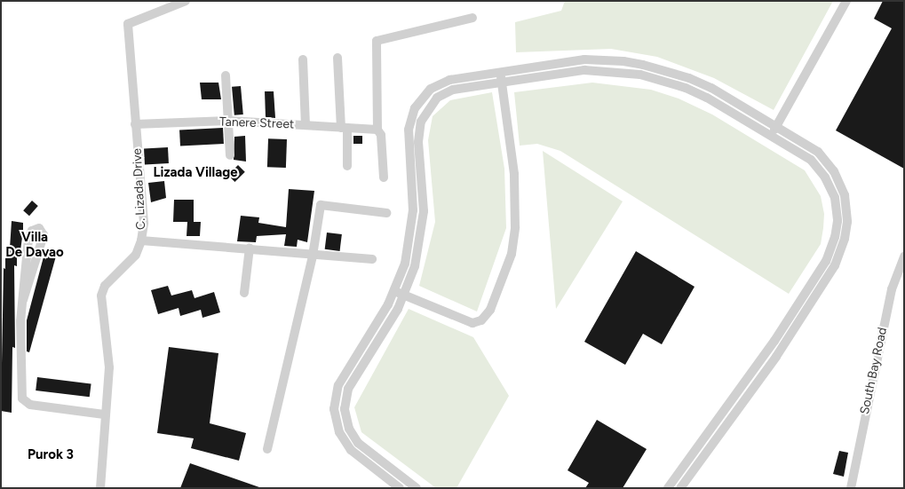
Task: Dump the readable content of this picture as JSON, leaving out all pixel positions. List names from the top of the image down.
{
  "streets": {
    "street": ["Tanere Street", "C. Lizada Drive", "South Bay Road"]
  },
  "crossings": [
    ["Tanere Street", "C. Lizada Drive"]
  ],
  "districts": ["Lizada Village", "Villa De Davao", "Purok 3"]
}
